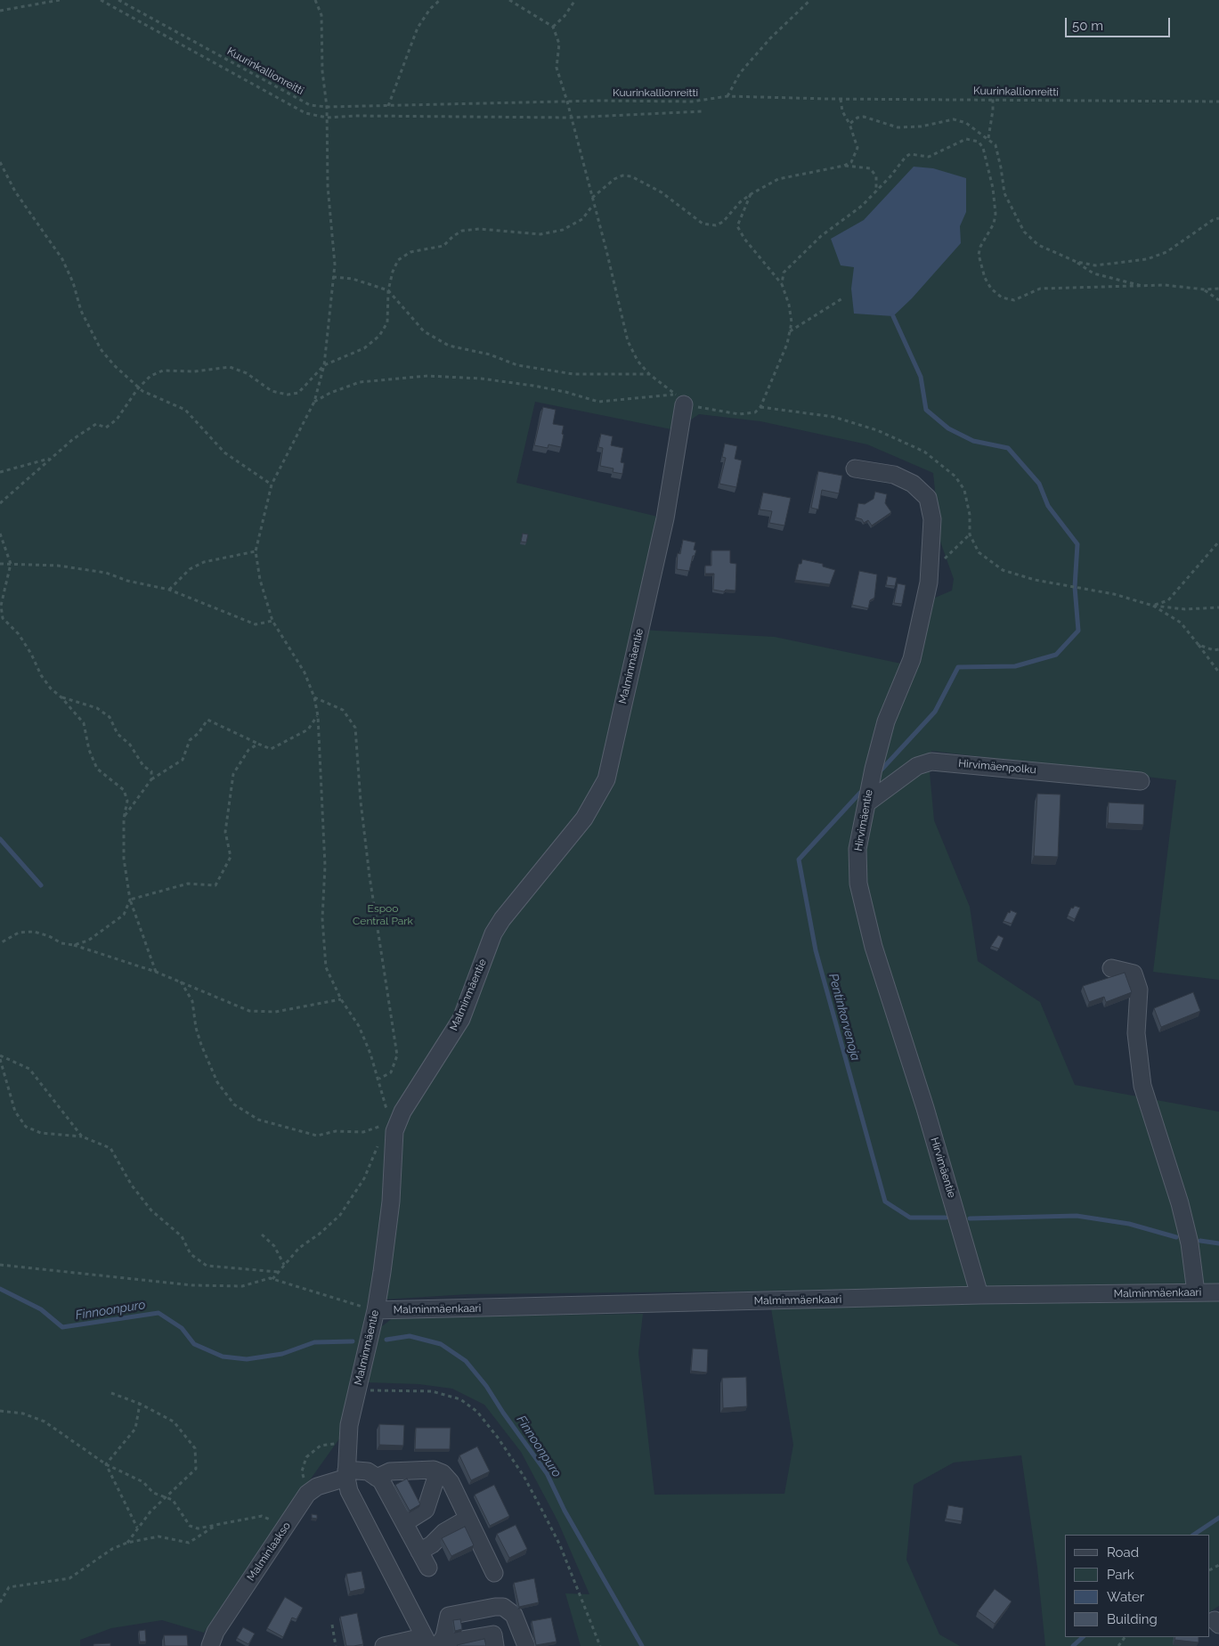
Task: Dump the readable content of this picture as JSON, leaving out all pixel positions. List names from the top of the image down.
{
  "streets": {
    "street": [
      "Malminmäentie",
      "Hirvimäenpolku",
      "Hirvimäentie",
      "Malminmäenkaari",
      "Malminlaakso"
    ],
    "path": ["Kuurinkallionreitti"]
  },
  "crossings": [
    ["Malminmäentie", "Malminmäenkaari"],
    ["Malminmäentie", "Malminlaakso"],
    ["Hirvimäenpolku", "Hirvimäentie"],
    ["Hirvimäentie", "Malminmäenkaari"]
  ],
  "water": ["Pentinkorvenoja", "Finnoonpuro"],
  "parks": ["Espoo Central Park"],
  "legend": [
    "Road",
    "Park",
    "Water",
    "Building"
  ],
  "scale_bar": "50 m"
}
